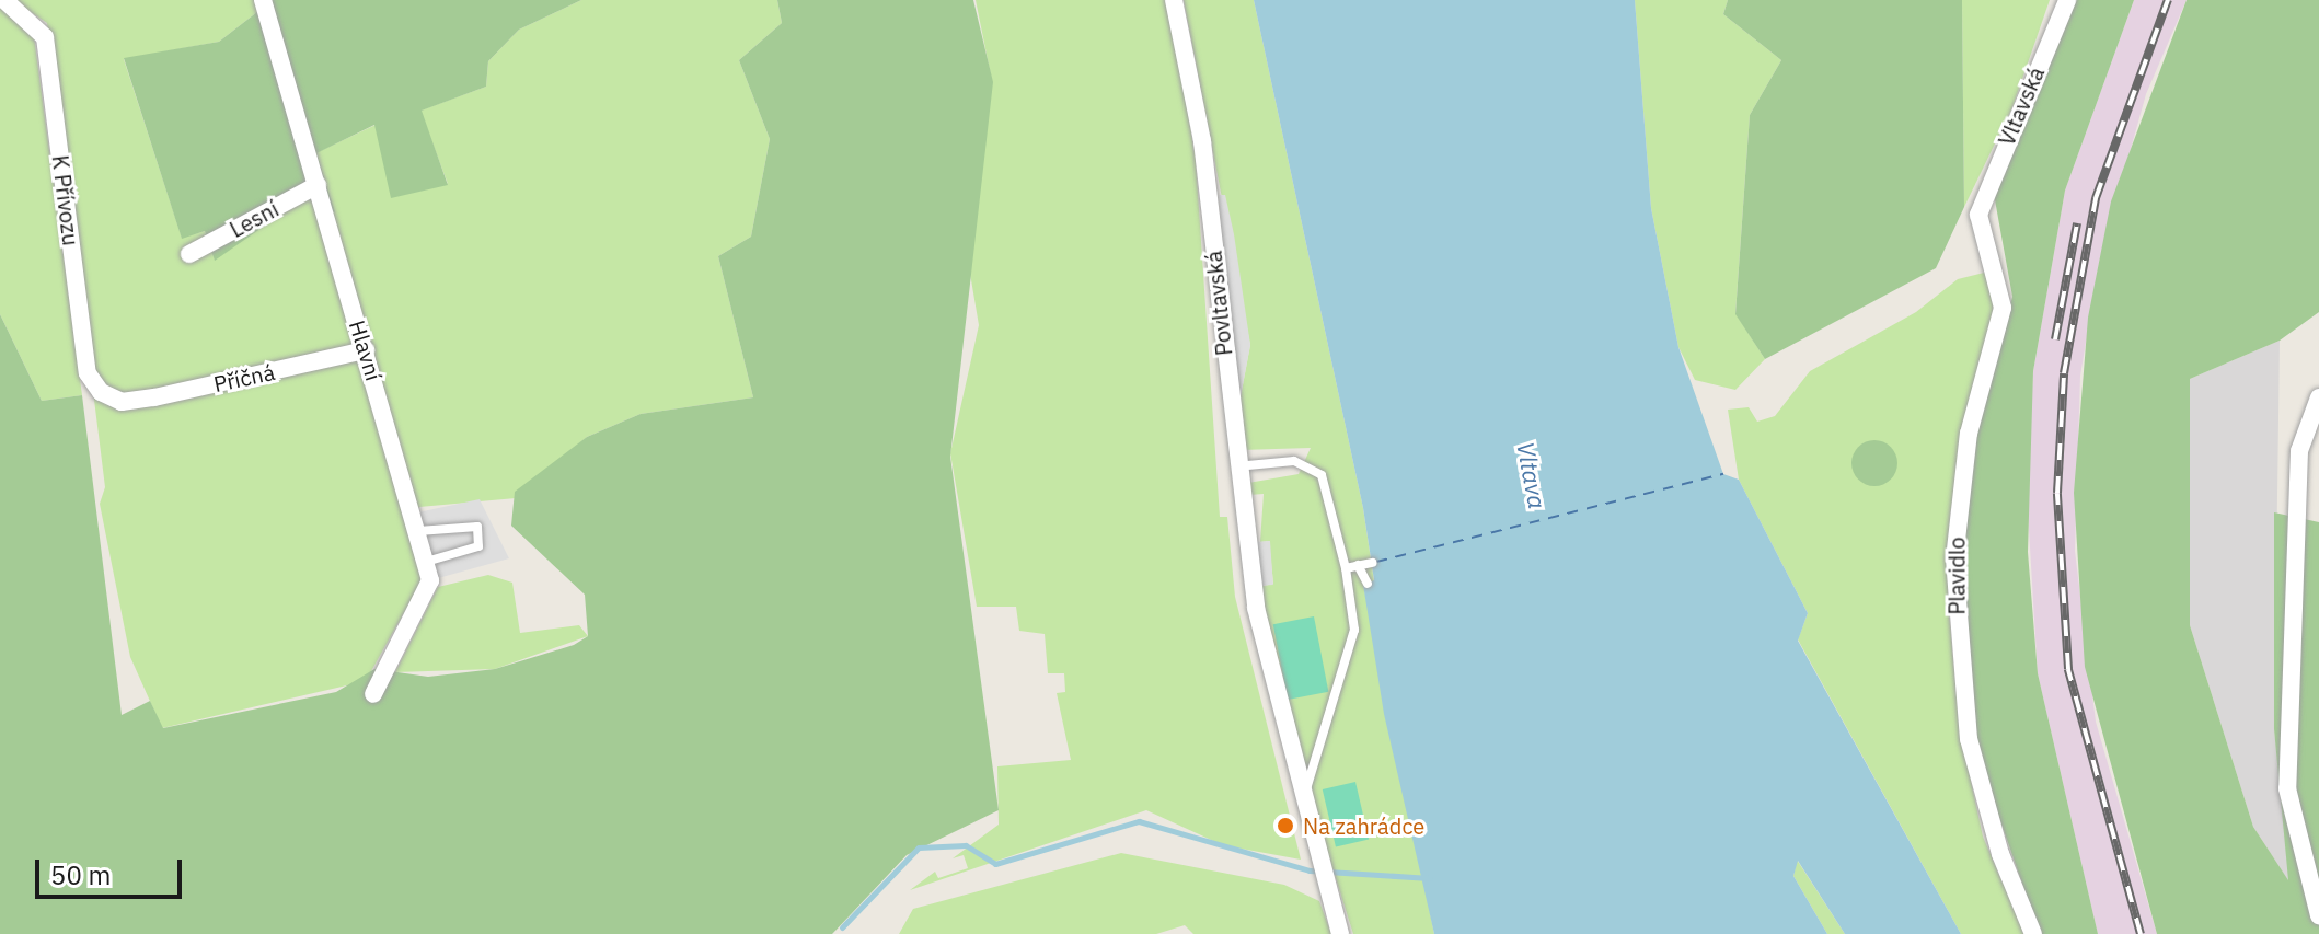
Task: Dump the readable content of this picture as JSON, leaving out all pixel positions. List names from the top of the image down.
{
  "streets": {
    "street": [
      "Vltavská",
      "K Přívozu",
      "Lesní",
      "Povltavská",
      "Hlavní",
      "Příčná",
      "Plavidlo"
    ]
  },
  "crossings": [
    ["Vltavská", "Plavidlo"],
    ["K Přívozu", "Příčná"],
    ["Lesní", "Hlavní"],
    ["Hlavní", "Příčná"]
  ],
  "water": ["Vltava"],
  "places": ["Na zahrádce"],
  "scale_bar": "50 m"
}
